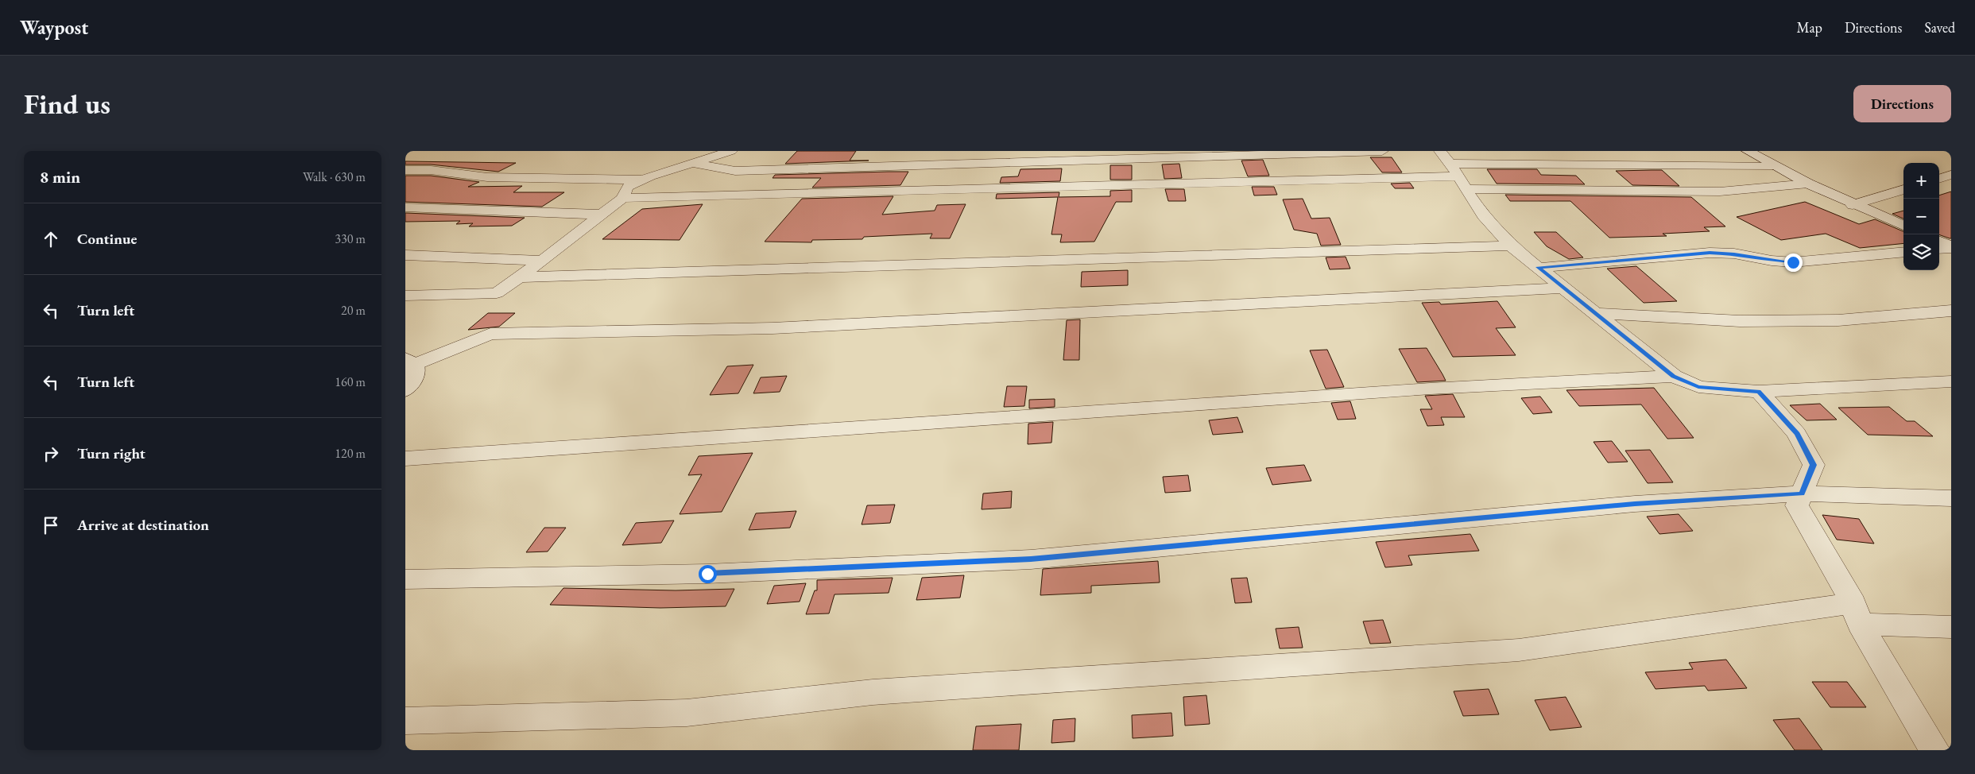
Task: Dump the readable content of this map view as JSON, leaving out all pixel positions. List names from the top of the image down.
{
  "page": {
    "header": "Waypost",
    "nav": ["Map", "Directions", "Saved"],
    "buttons": "Directions",
    "title": "Find us",
    "heading": ["8 min", "Walk · 630 m"],
    "map_buttons": ["+", "−"],
    "list": [
      ["Continue", "330 m"],
      ["Turn left", "20 m"],
      ["Turn left", "160 m"],
      ["Turn right", "120 m"],
      "Arrive at destination"
    ]
  }
}
